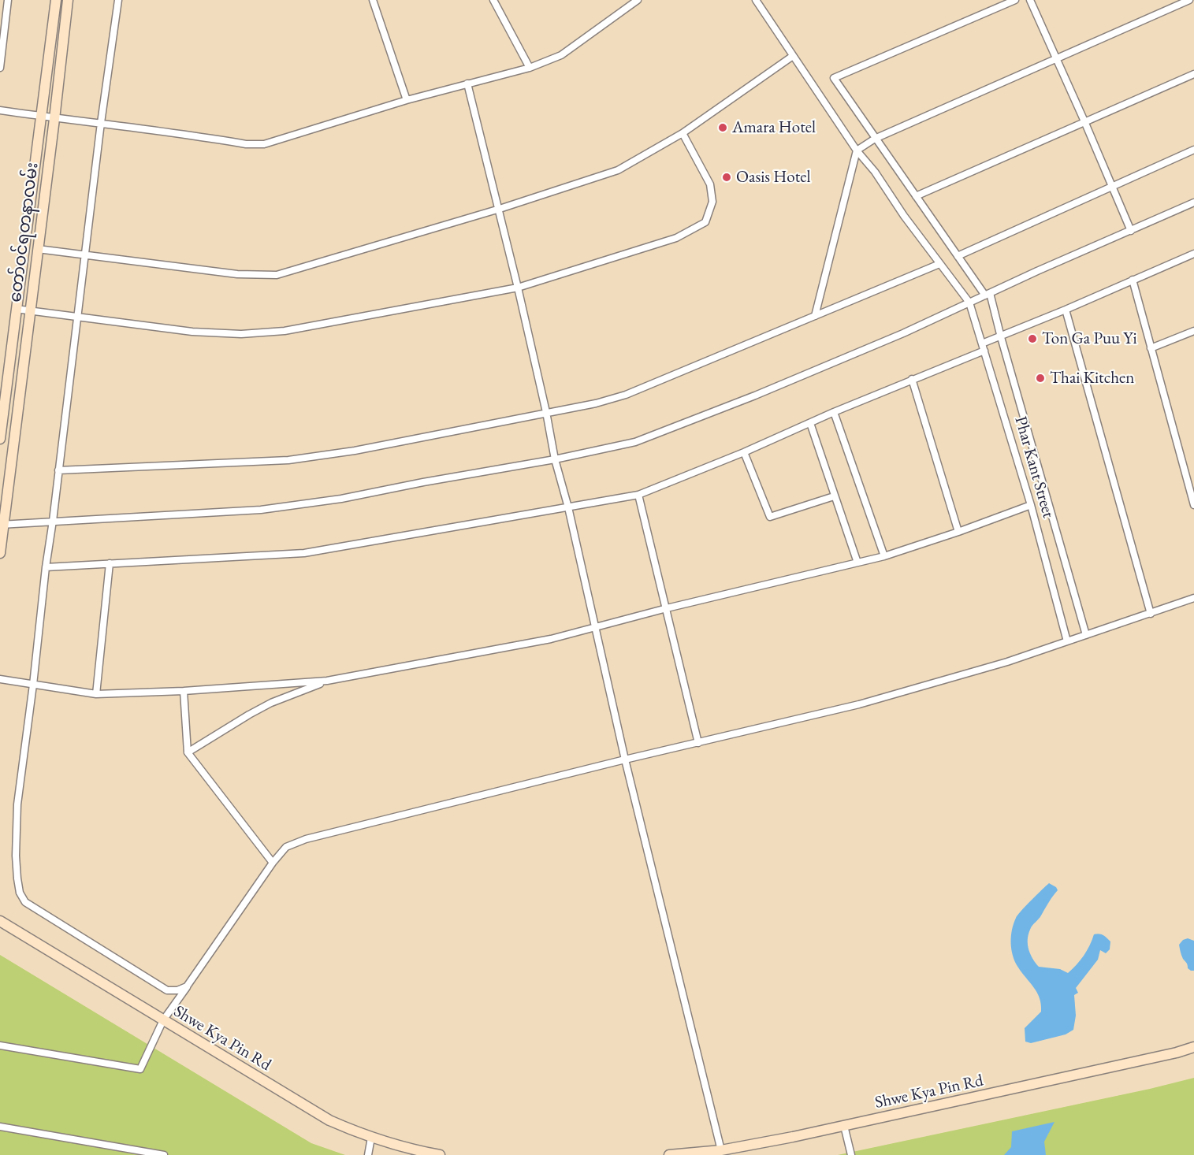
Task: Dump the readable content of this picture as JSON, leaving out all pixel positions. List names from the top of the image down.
{
  "streets": {
    "street": ["တော်ဝင်ရတနာလမ်း", "Phar Kant Street", "Shwe Kya Pin Rd"]
  },
  "places": [
    "Amara Hotel",
    "Oasis Hotel",
    "Ton Ga Puu Yi",
    "Thai Kitchen"
  ]
}
